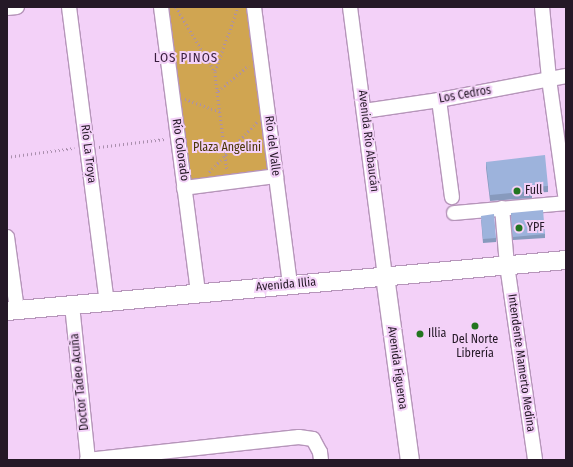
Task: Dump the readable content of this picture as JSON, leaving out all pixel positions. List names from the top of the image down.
{
  "streets": {
    "main road": ["Avenida Illia", "Avenida Figueroa"],
    "street": [
      "Los Cedros",
      "Avenida Río Abaucán",
      "Río del Valle",
      "Río Colorado",
      "Río La Troya",
      "Intendente Mamerto Medina",
      "Doctor Tadeo Acuña"
    ]
  },
  "crossings": [
    ["Los Cedros", "Avenida Río Abaucán"],
    ["Avenida Río Abaucán", "Avenida Illia"],
    ["Avenida Río Abaucán", "Avenida Figueroa"],
    ["Río del Valle", "Avenida Illia"],
    ["Río Colorado", "Avenida Illia"],
    ["Río La Troya", "Avenida Illia"],
    ["Avenida Illia", "Intendente Mamerto Medina"],
    ["Avenida Illia", "Avenida Figueroa"],
    ["Avenida Illia", "Doctor Tadeo Acuña"]
  ],
  "districts": ["LOS PINOS"],
  "parks": ["Plaza Angelini"],
  "places": [
    "Full",
    "YPF",
    "Del Norte Librería",
    "Illia"
  ]
}
